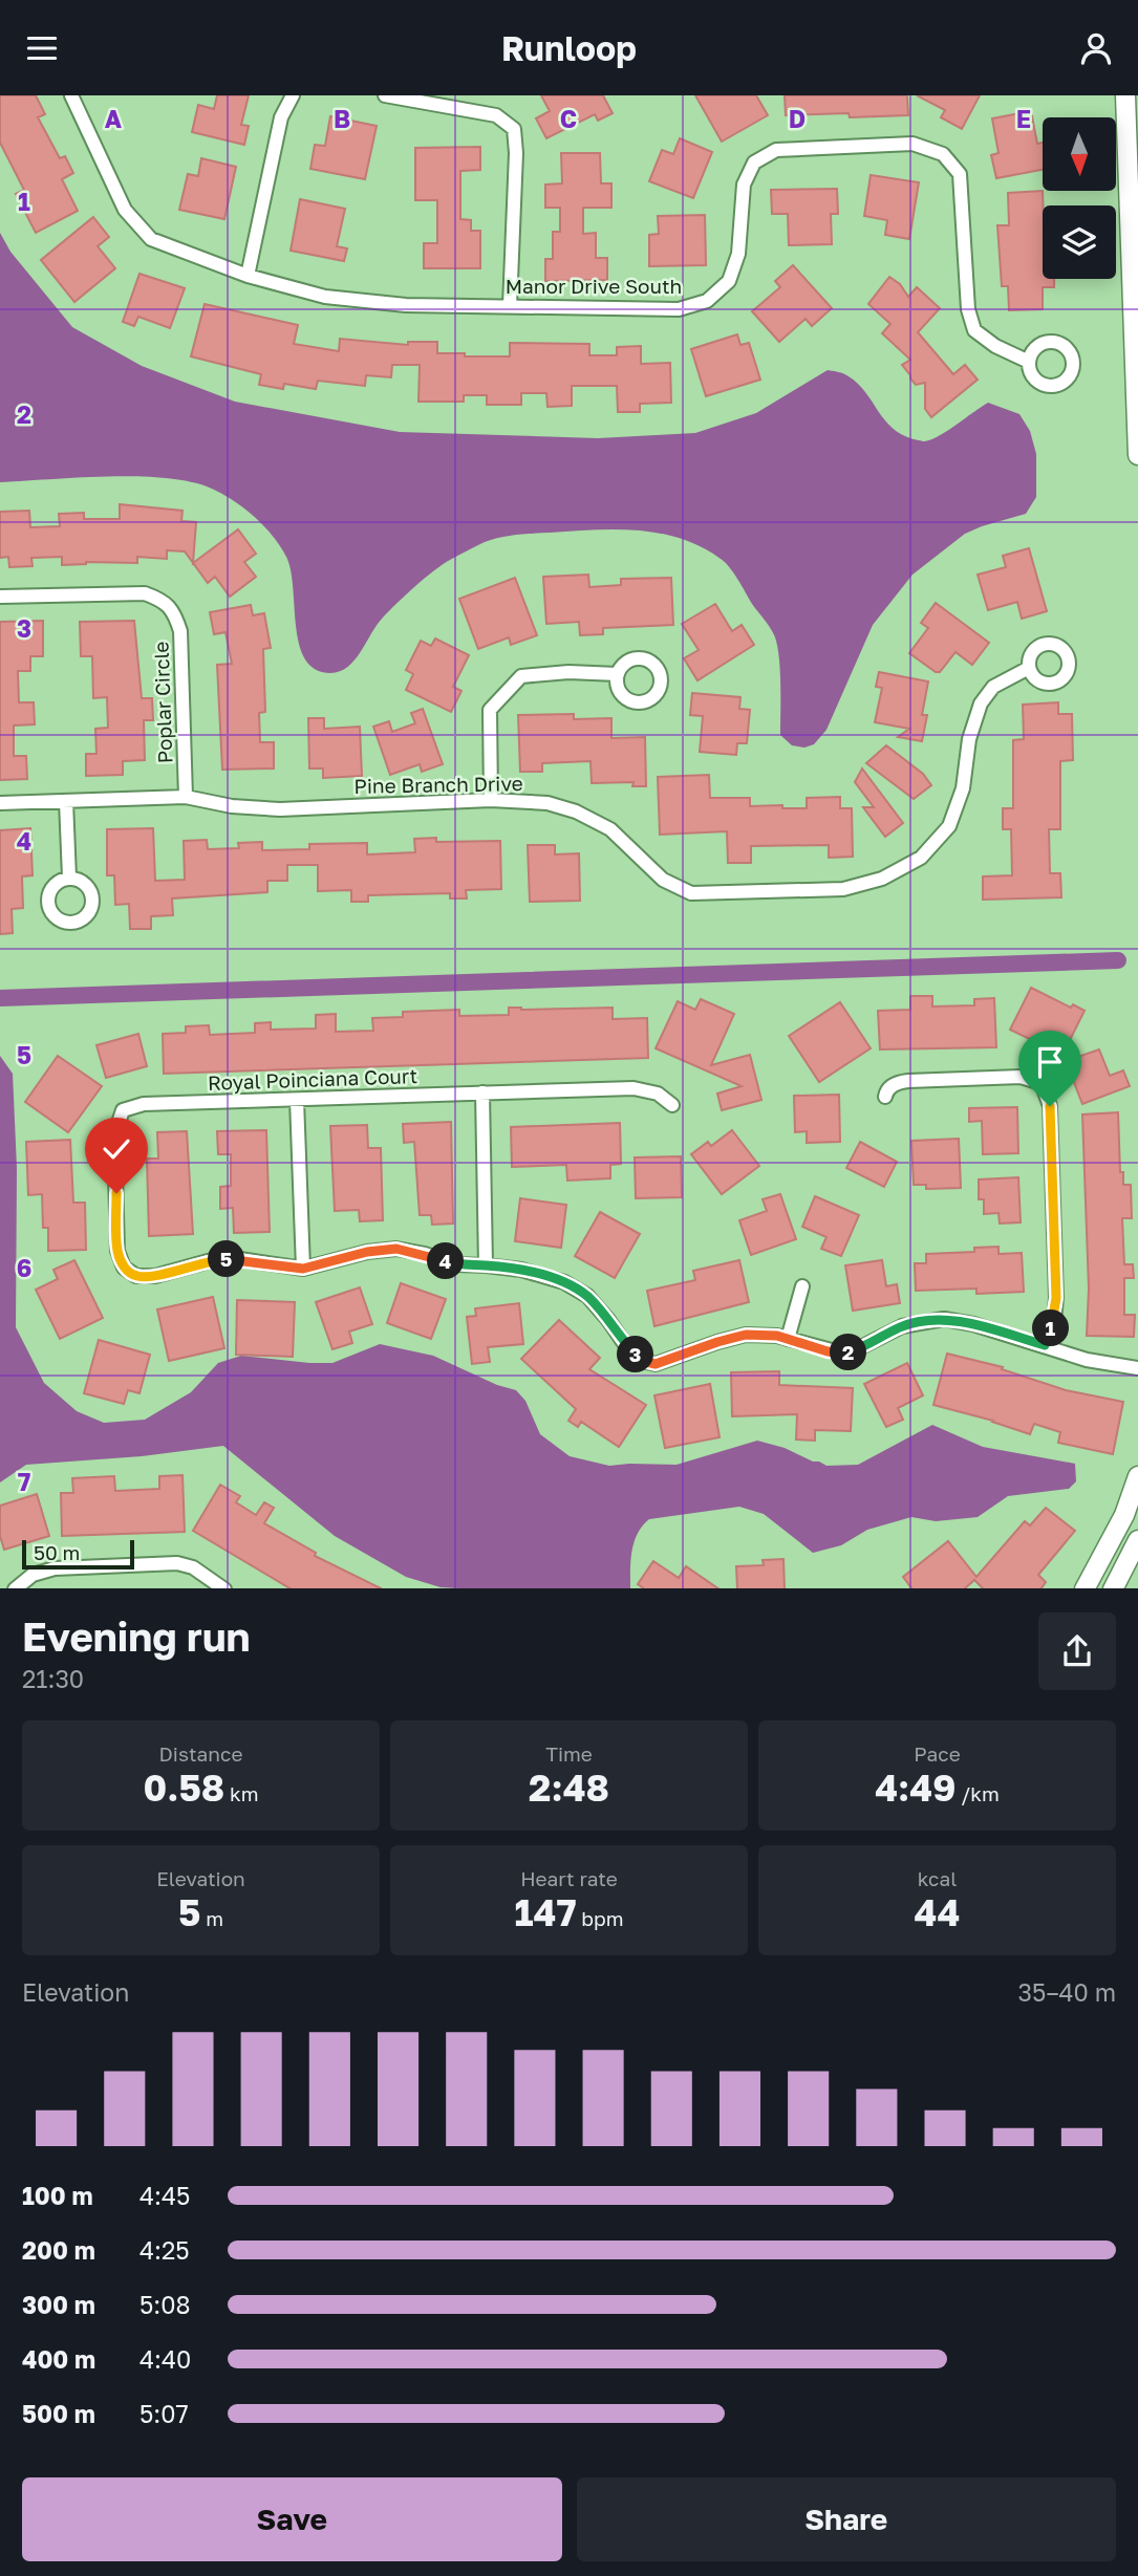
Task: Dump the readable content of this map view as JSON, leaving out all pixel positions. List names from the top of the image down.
{
  "streets": {
    "street": [
      "Manor Drive South",
      "Poplar Circle",
      "Pine Branch Drive",
      "Royal Poinciana Court"
    ]
  },
  "crossings": [
    ["Poplar Circle", "Pine Branch Drive"]
  ],
  "scale_bar": "50 m",
  "north": "bottom",
  "page": {
    "header": "Runloop",
    "pins": [
      "5",
      "4",
      "1",
      "2",
      "3"
    ],
    "scale": "50 m",
    "heading": ["Evening run", "21:30"],
    "stats": [
      ["Distance", "0.58 km"],
      ["Time", "2:48"],
      ["Pace", "4:49 /km"],
      ["Elevation", "5 m"],
      ["Heart rate", "147 bpm"],
      ["kcal", "44"]
    ],
    "chart": ["Elevation", "35–40 m"],
    "list": [
      {
        "name": "100 m",
        "note": "4:45"
      },
      {
        "name": "200 m",
        "note": "4:25"
      },
      {
        "name": "300 m",
        "note": "5:08"
      },
      {
        "name": "400 m",
        "note": "4:40"
      },
      {
        "name": "500 m",
        "note": "5:07"
      }
    ],
    "buttons": ["Save", "Share"]
  },
  "grid": {
    "columns": [
      "A",
      "B",
      "C",
      "D",
      "E"
    ],
    "rows": [
      "1",
      "2",
      "3",
      "4",
      "5",
      "6",
      "7"
    ]
  }
}
